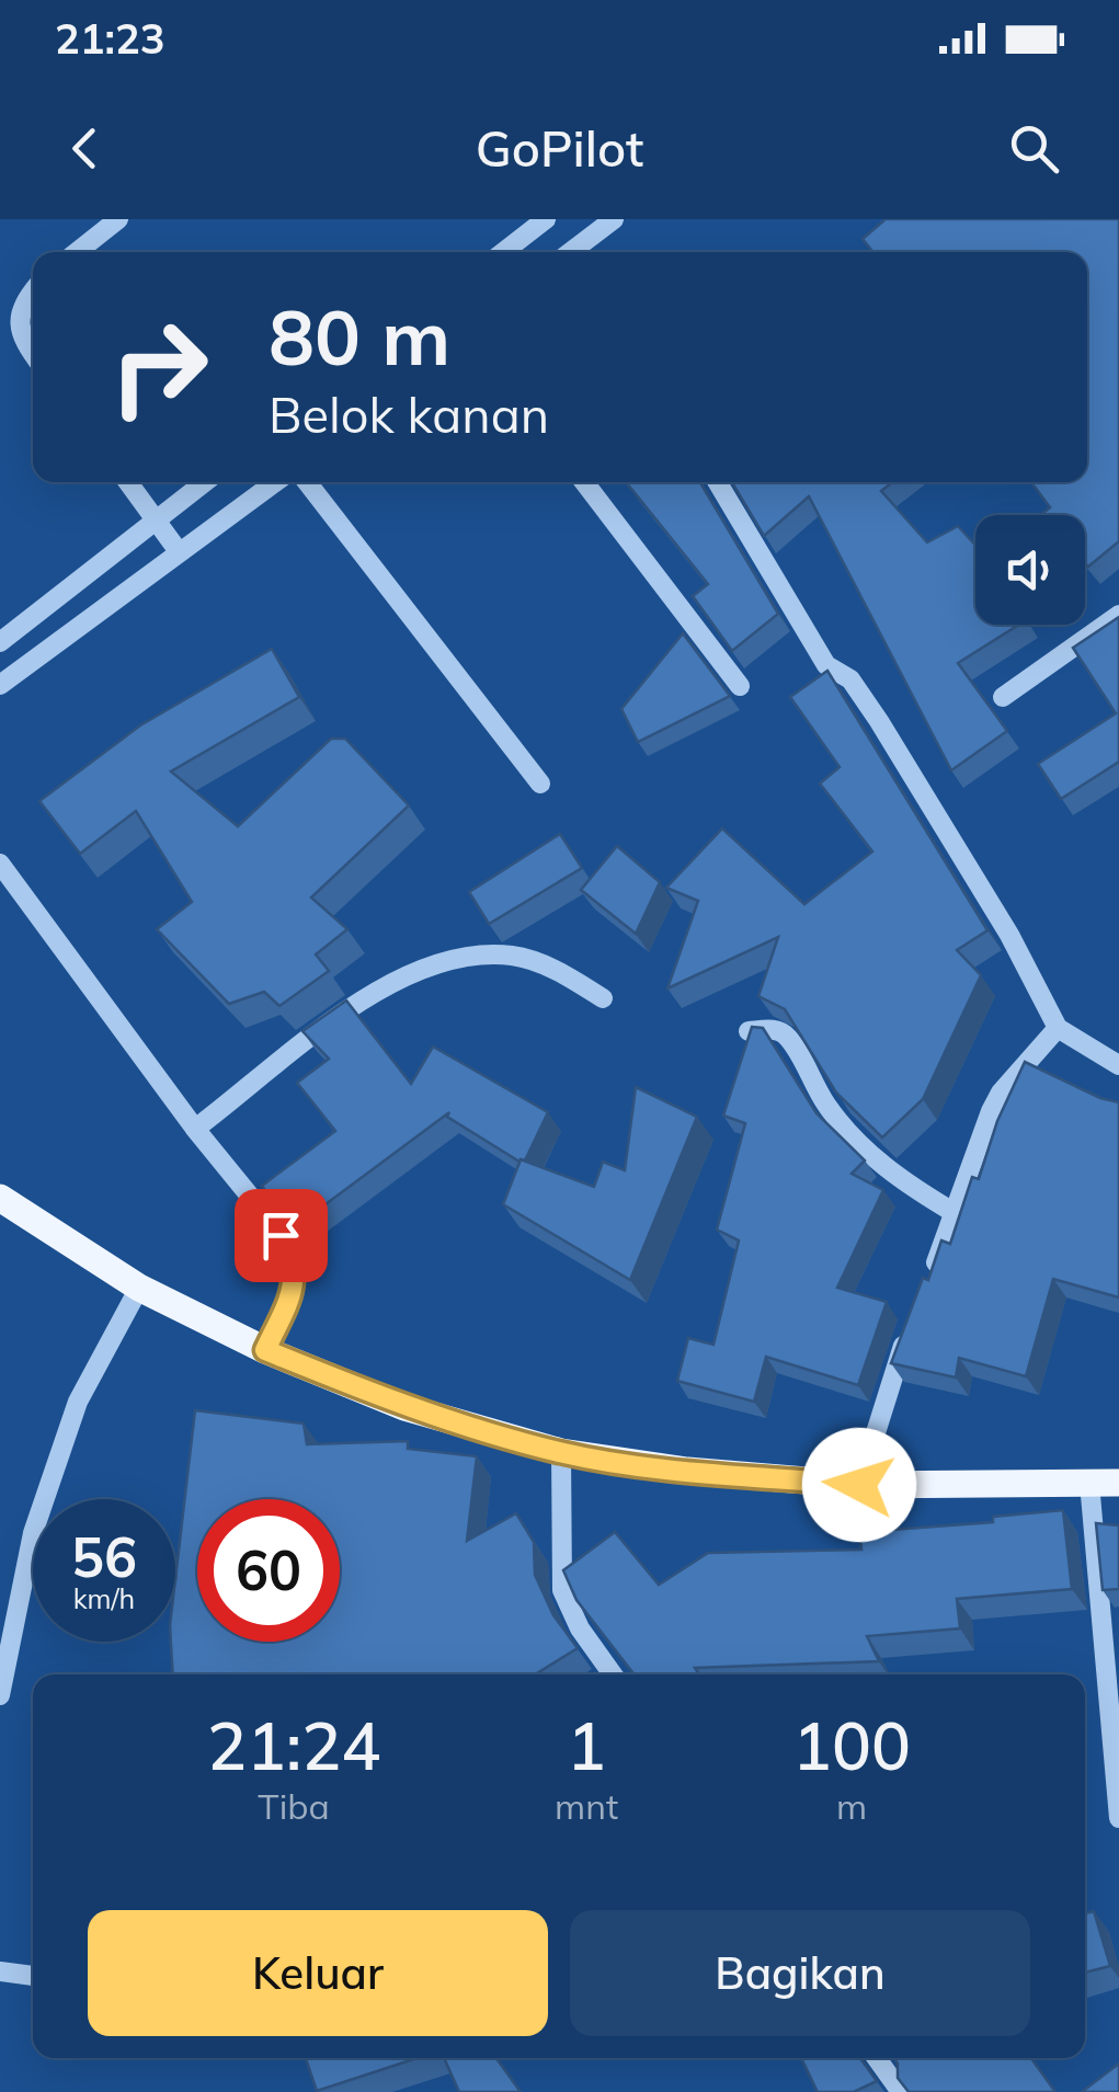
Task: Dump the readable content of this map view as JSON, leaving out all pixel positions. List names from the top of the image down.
{
  "page": {
    "status": "21:23",
    "header": "GoPilot",
    "turn": ["80 m", "Belok kanan"],
    "speed": "56 km/h",
    "limit": "60",
    "eta": [
      "21:24",
      "Tiba",
      "1",
      "mnt",
      "100",
      "m"
    ],
    "buttons": ["Keluar", "Bagikan"]
  }
}
